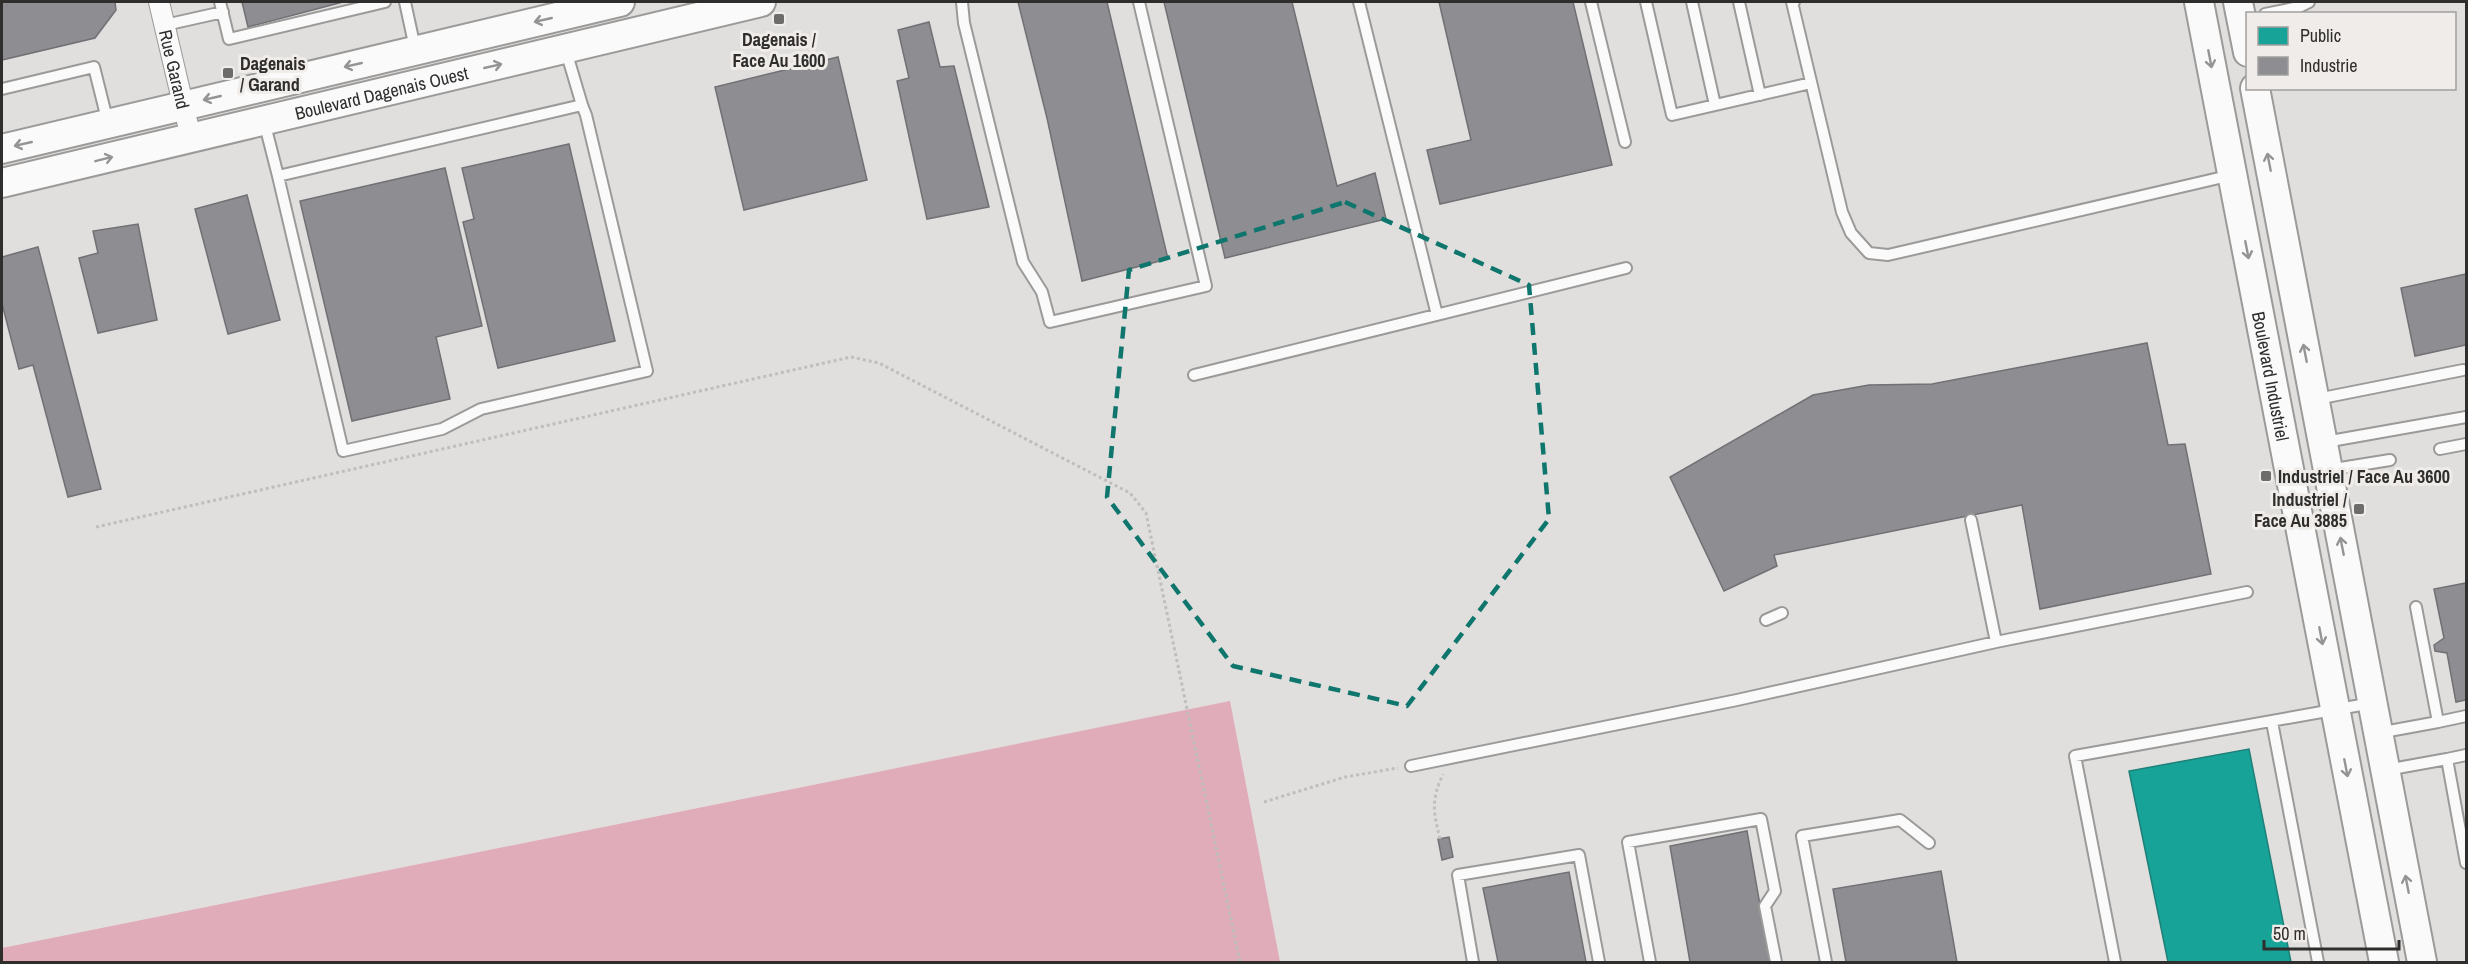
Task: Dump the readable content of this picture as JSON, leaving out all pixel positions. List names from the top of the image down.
{
  "streets": {
    "street": ["Rue Garand", "Boulevard Dagenais Ouest", "Boulevard Industriel"]
  },
  "crossings": [
    ["Rue Garand", "Boulevard Dagenais Ouest"]
  ],
  "places": {
    "transit": [
      "Dagenais / Face Au 1600",
      "Dagenais / Garand",
      "Industriel / Face Au 3600",
      "Industriel / Face Au 3885"
    ]
  },
  "legend": ["Public", "Industrie"],
  "scale_bar": "50 m"
}
